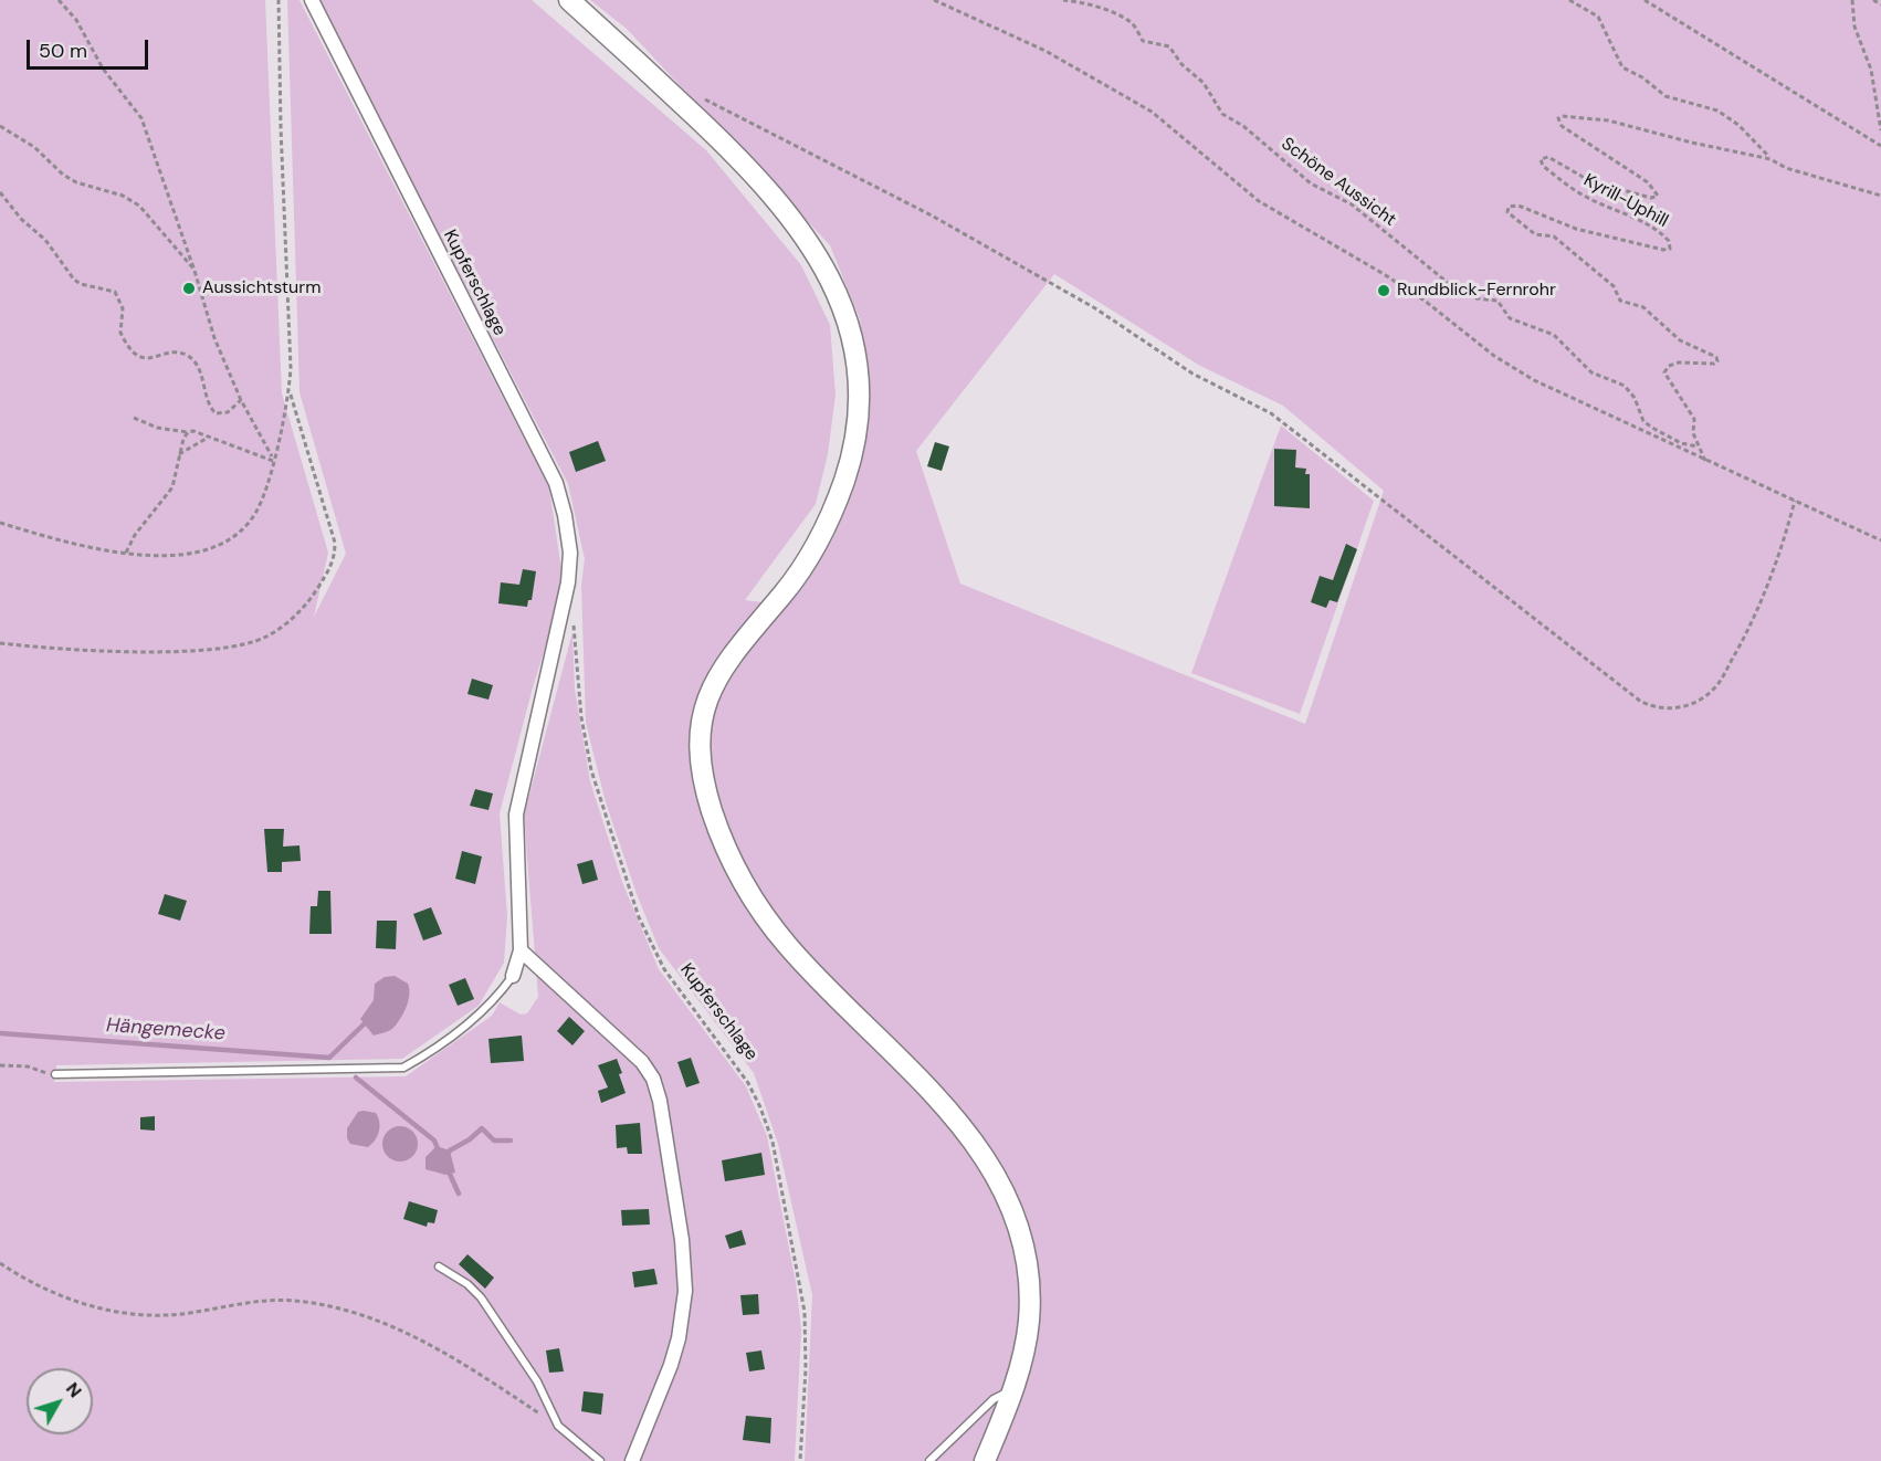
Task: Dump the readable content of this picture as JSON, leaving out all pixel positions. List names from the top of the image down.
{
  "streets": {
    "street": ["Kupferschlage"],
    "path": ["Schöne Aussicht", "Kyrill-Uphill"]
  },
  "crossings": [
    ["Schöne Aussicht", "Kyrill-Uphill"]
  ],
  "water": ["Hängemecke"],
  "places": ["Aussichtsturm", "Rundblick-Fernrohr"],
  "scale_bar": "50 m",
  "north": "top right"
}
